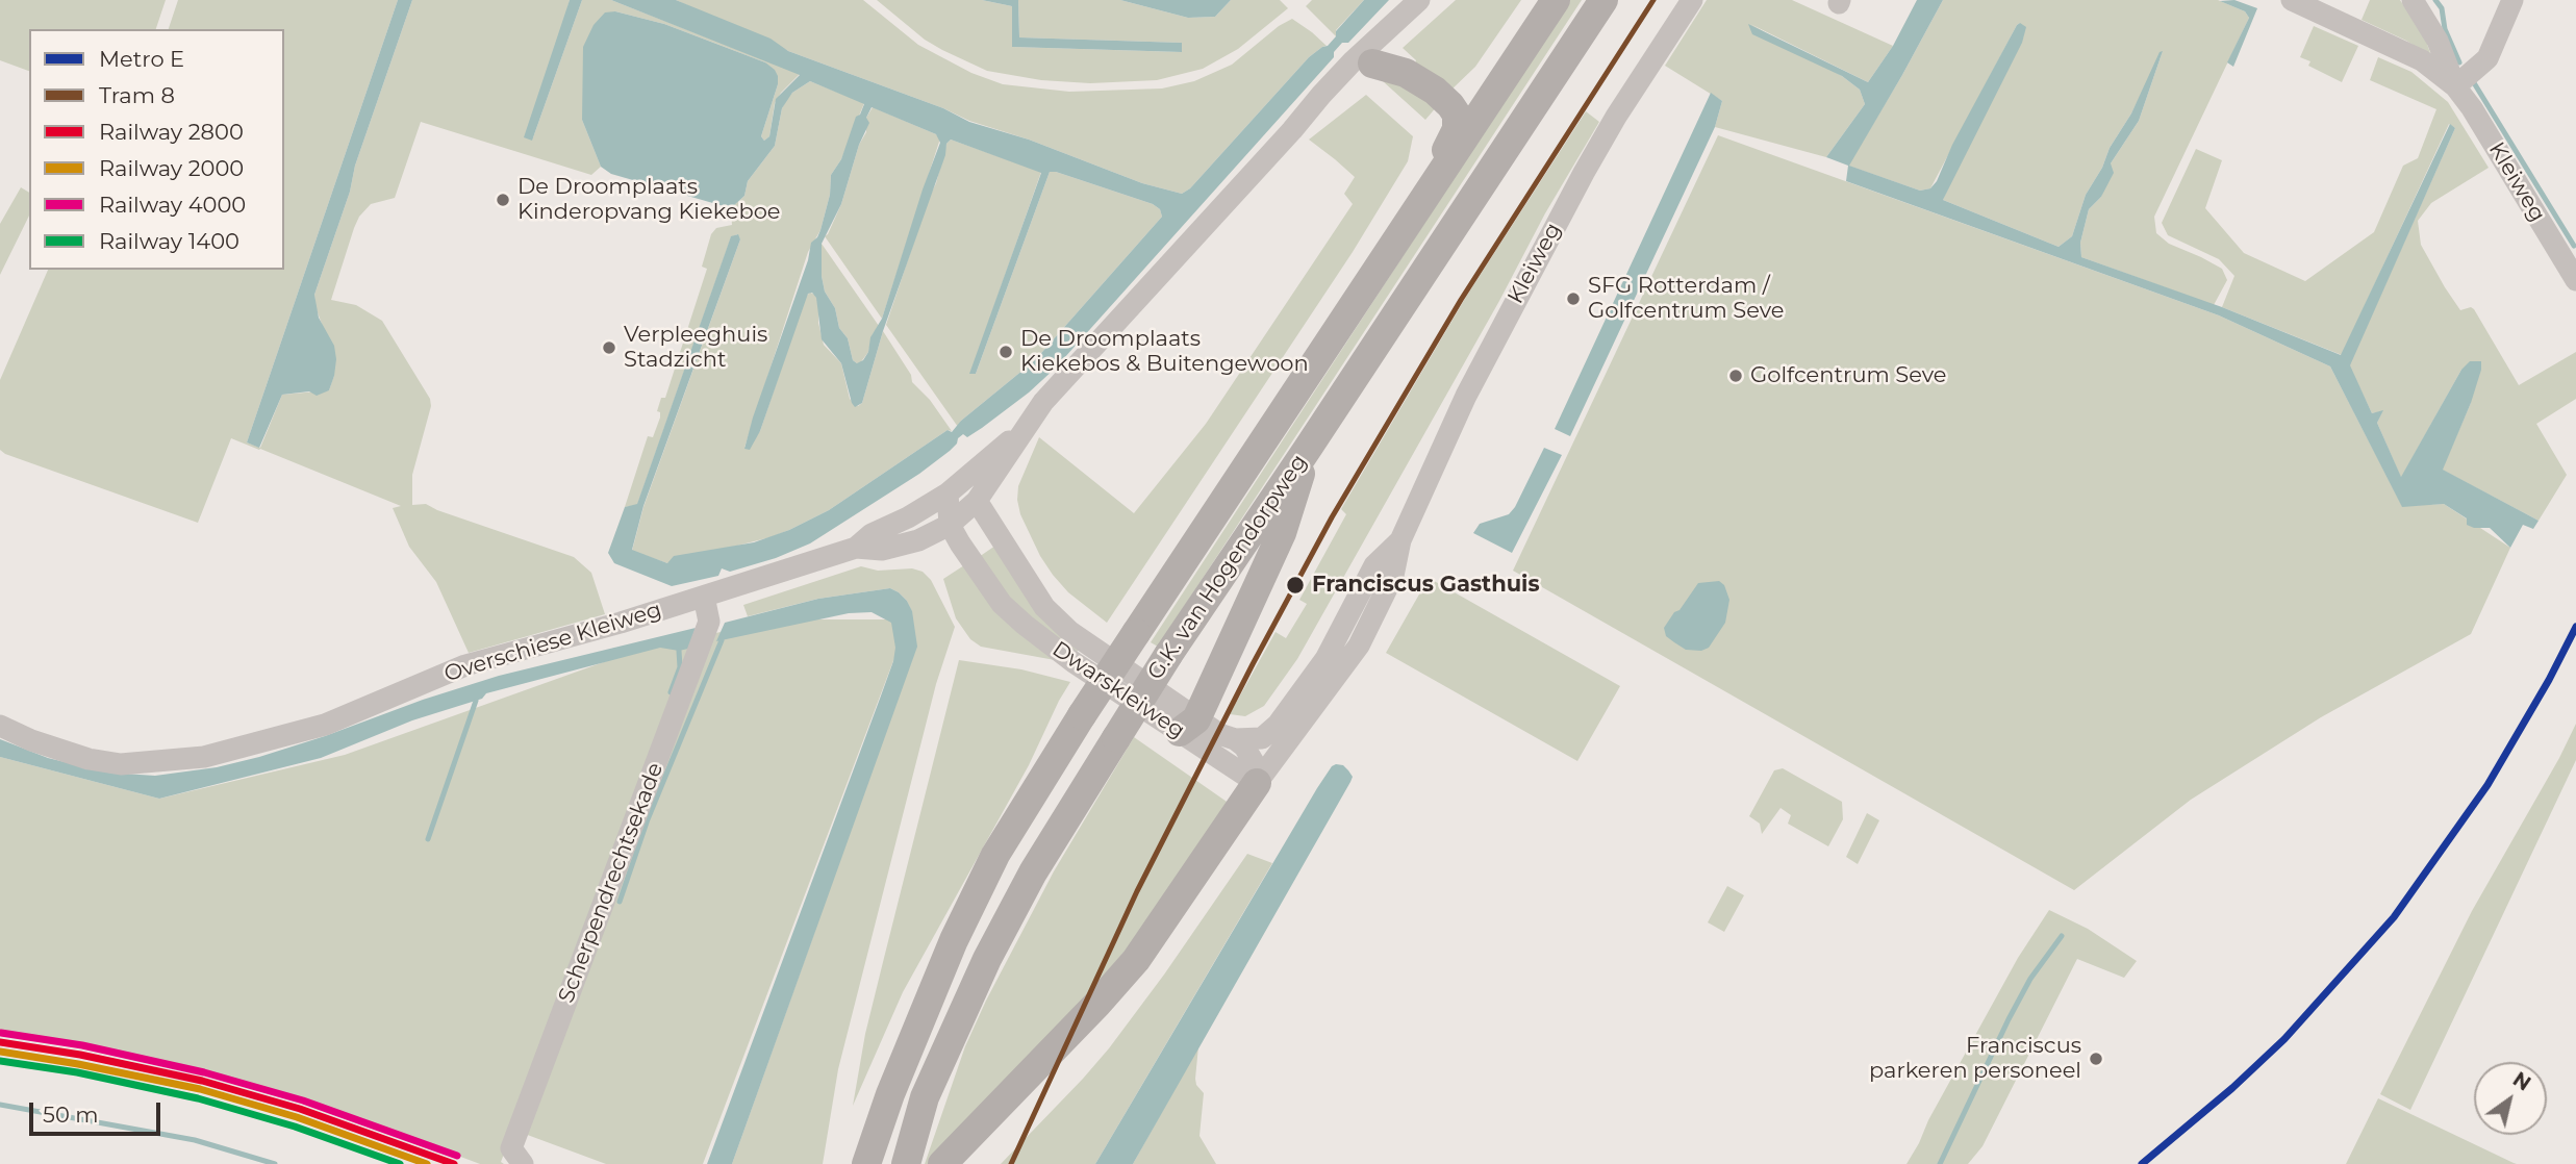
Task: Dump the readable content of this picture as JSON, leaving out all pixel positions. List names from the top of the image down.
{
  "streets": {
    "main road": ["G.K. van Hogendorpweg"],
    "street": [
      "Kleiweg",
      "Overschiese Kleiweg",
      "Dwarskleiweg",
      "Scherpendrechtsekade"
    ]
  },
  "crossings": [
    ["Kleiweg", "Dwarskleiweg"],
    ["Overschiese Kleiweg", "Dwarskleiweg"],
    ["Overschiese Kleiweg", "Scherpendrechtsekade"]
  ],
  "places": [
    "De Droomplaats Kinderopvang Kiekeboe",
    "SFG Rotterdam / Golfcentrum Seve",
    "Verpleeghuis Stadzicht",
    "De Droomplaats Kiekebos & Buitengewoon",
    "Golfcentrum Seve",
    "Franciscus Gasthuis",
    "Franciscus parkeren personeel"
  ],
  "lines": [
    "tram line 8",
    "metro line E",
    "rail line 4000",
    "rail line 2800",
    "rail line 2000",
    "rail line 1400"
  ],
  "legend": [
    "Metro E",
    "Tram 8",
    "Railway 2800",
    "Railway 2000",
    "Railway 4000",
    "Railway 1400"
  ],
  "scale_bar": "50 m",
  "north": "top right"
}
